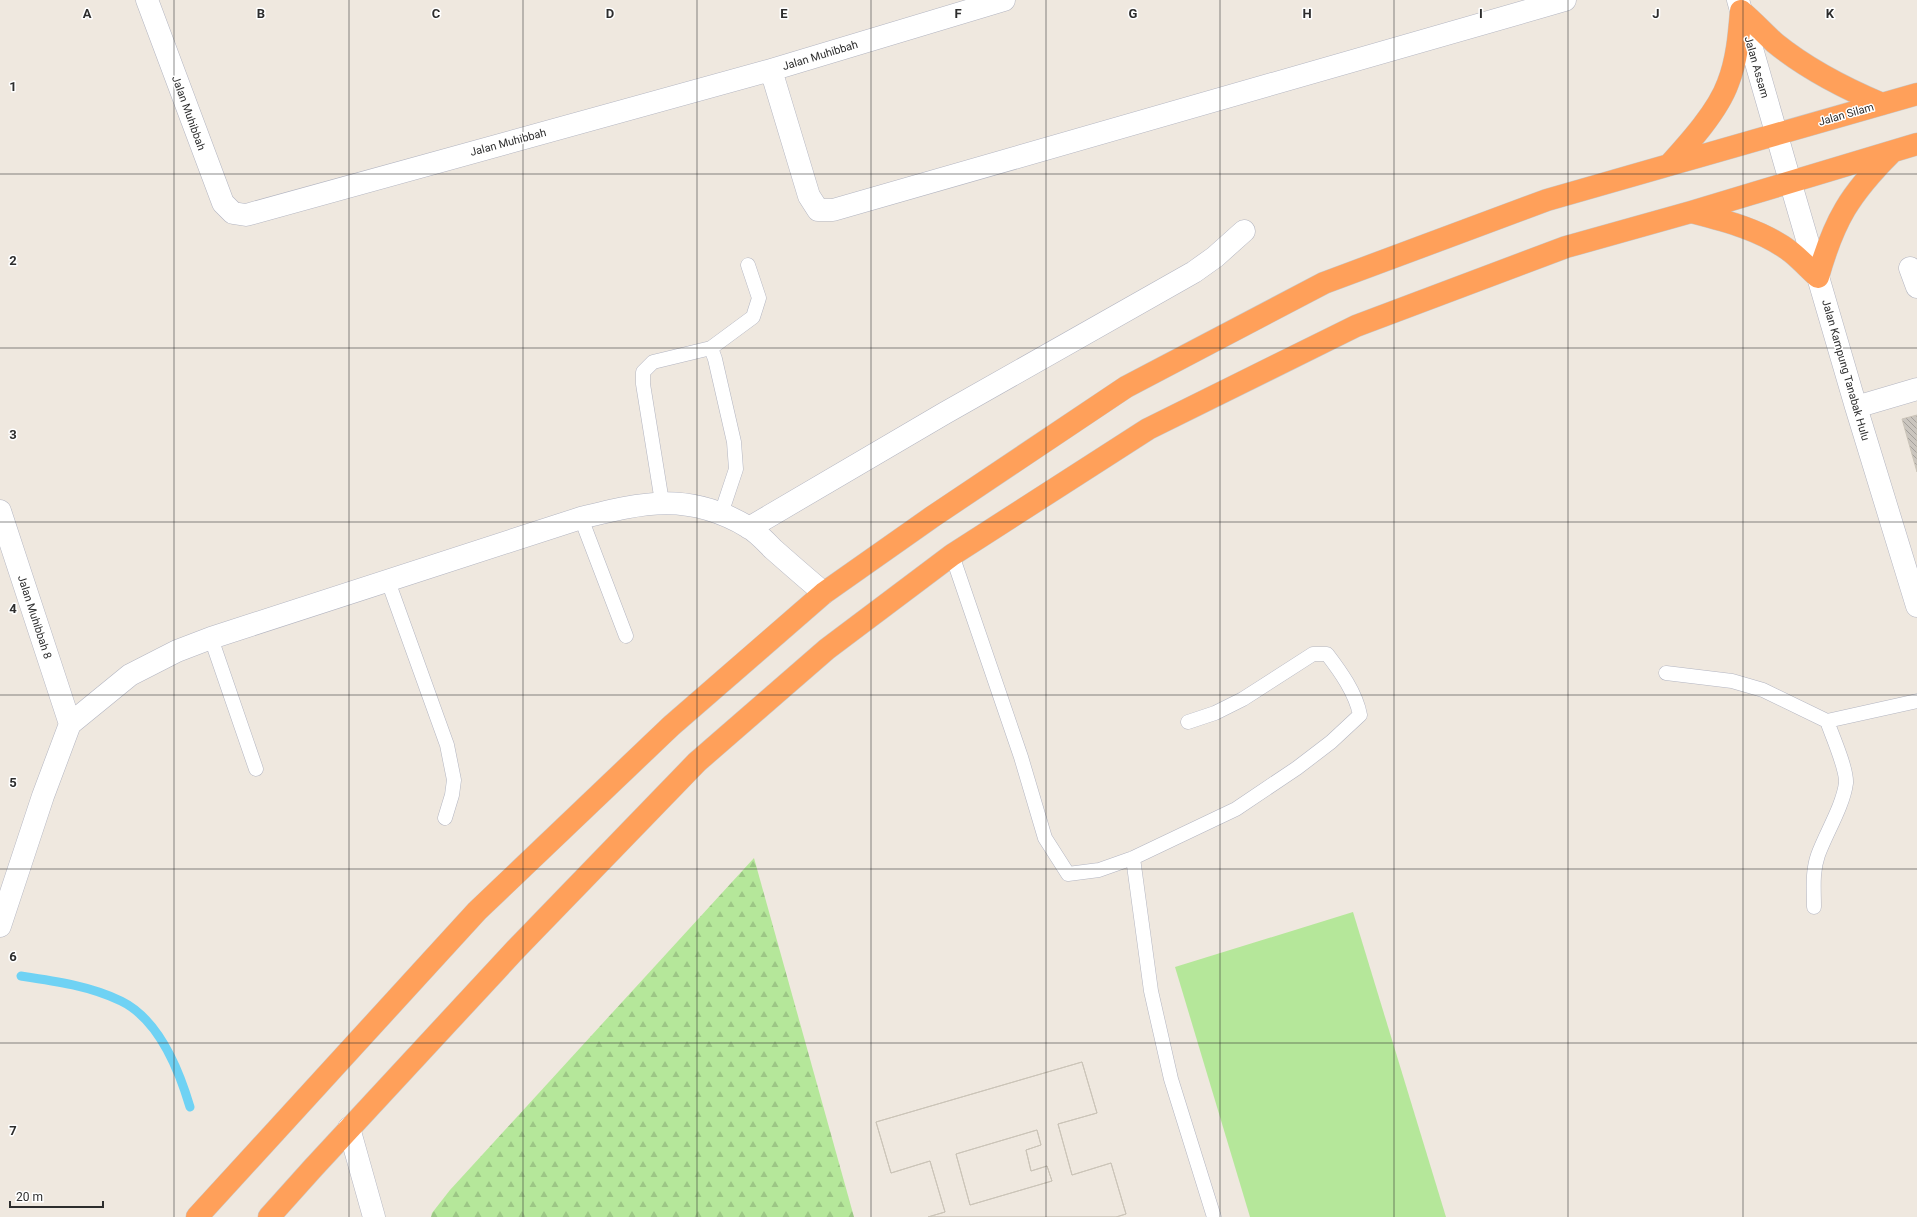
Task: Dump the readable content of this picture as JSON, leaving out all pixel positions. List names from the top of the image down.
{
  "streets": {
    "highway": ["Jalan Silam"],
    "street": [
      "Jalan Muhibbah",
      "Jalan Assam",
      "Jalan Kampung Tanabak Hulu",
      "Jalan Muhibbah 8"
    ]
  },
  "crossings": [
    ["Jalan Assam", "Jalan Silam"],
    ["Jalan Assam", "Jalan Kampung Tanabak Hulu"],
    ["Jalan Silam", "Jalan Kampung Tanabak Hulu"]
  ],
  "scale_bar": "20 m",
  "grid": {
    "columns": [
      "A",
      "B",
      "C",
      "D",
      "E",
      "F",
      "G",
      "H",
      "I",
      "J",
      "K"
    ],
    "rows": [
      "1",
      "2",
      "3",
      "4",
      "5",
      "6",
      "7"
    ]
  }
}
